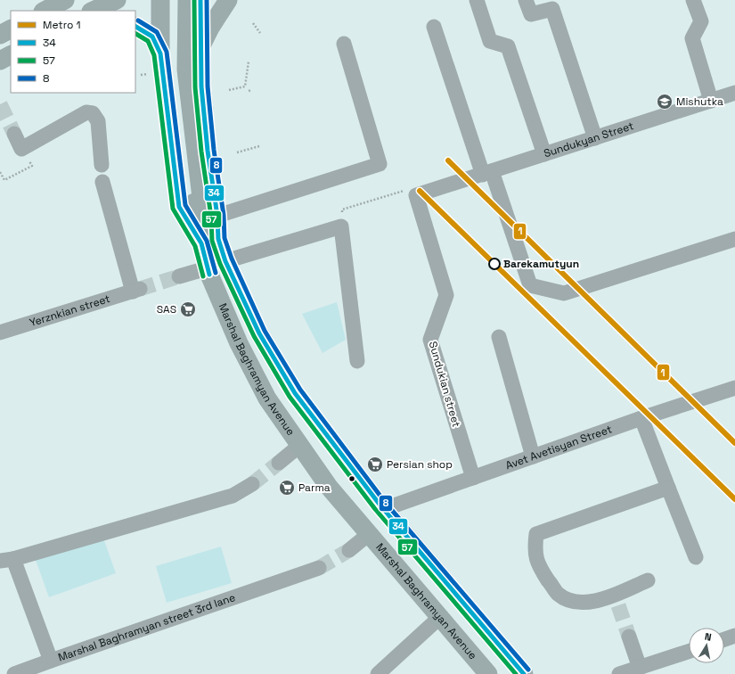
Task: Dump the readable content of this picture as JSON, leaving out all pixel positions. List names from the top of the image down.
{
  "streets": {
    "main road": ["Marshal Baghramyan Avenue"],
    "street": [
      "Sundukyan Street",
      "Yerznkian street",
      "Sundukian street",
      "Avet Avetisyan Street",
      "Marshal Baghramyan street 3rd lane"
    ]
  },
  "crossings": [
    ["Marshal Baghramyan Avenue", "Avet Avetisyan Street"],
    ["Sundukian street", "Avet Avetisyan Street"]
  ],
  "places": {
    "school or university": ["Mishutka"],
    "other": ["Barekamutyun"],
    "supermarket": ["SAS", "Persian shop", "Parma"]
  },
  "lines": [
    "transit line 34",
    "transit line 57",
    "transit line 8",
    "metro line 1"
  ],
  "legend": [
    "Metro 1",
    "34",
    "57",
    "8"
  ],
  "north": "top"
}
